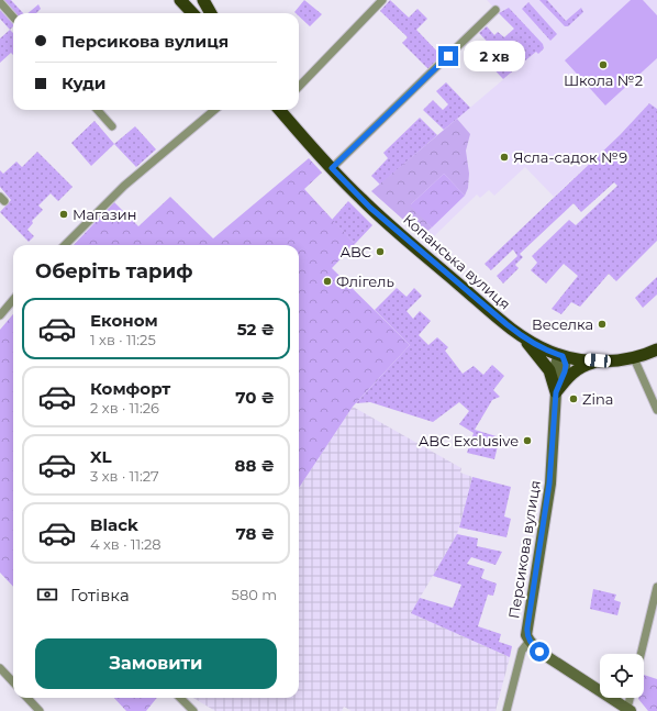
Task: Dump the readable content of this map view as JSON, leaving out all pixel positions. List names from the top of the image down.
{
  "streets": {
    "highway": ["Копанська вулиця"],
    "main road": ["Персикова вулиця"]
  },
  "crossings": [
    ["Копанська вулиця", "Персикова вулиця"]
  ],
  "places": [
    "Школа №2",
    "Ясла-садок №9",
    "Магазин",
    "ABC",
    "Флігель",
    "Веселка",
    "Zina",
    "ABC Exclusive"
  ],
  "page": {
    "banner": ["Персикова вулиця", "Куди"],
    "bubble": "2 хв",
    "heading": "Оберіть тариф",
    "list": [
      {
        "name": "Економ",
        "note": "1 хв · 11:25",
        "value": "52 ₴"
      },
      {
        "name": "Комфорт",
        "note": "2 хв · 11:26",
        "value": "70 ₴"
      },
      {
        "name": "XL",
        "note": "3 хв · 11:27",
        "value": "88 ₴"
      },
      {
        "name": "Black",
        "note": "4 хв · 11:28",
        "value": "78 ₴"
      }
    ],
    "pay": ["Готівка", "580 m"],
    "buttons": "Замовити"
  }
}
